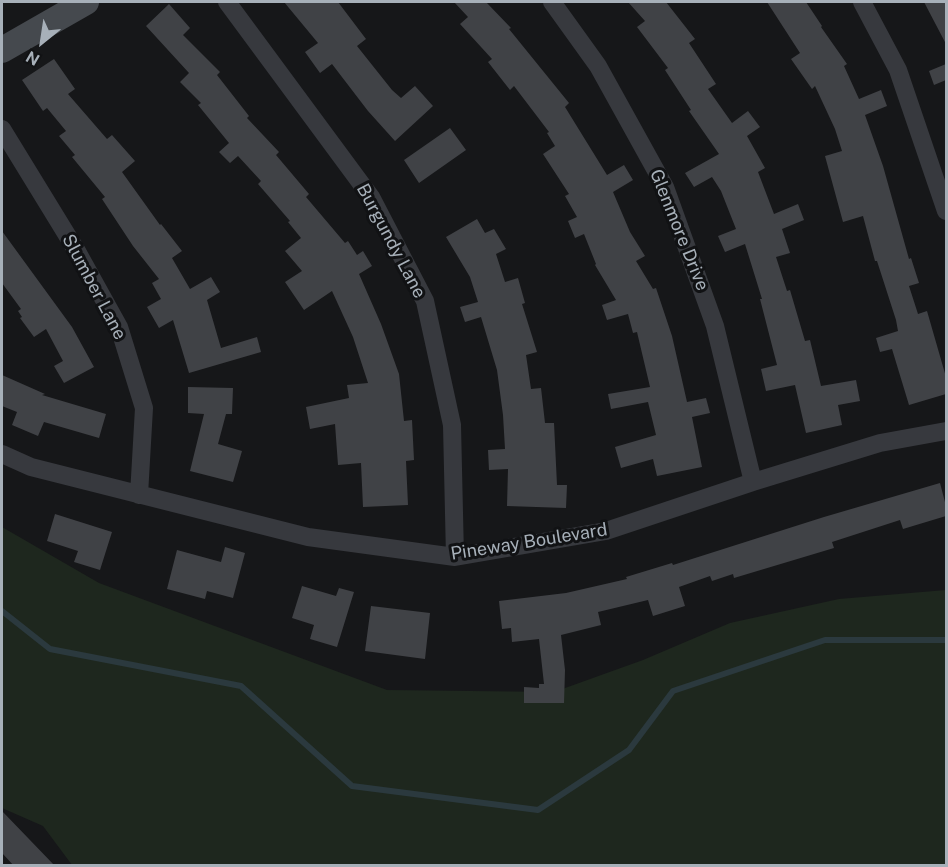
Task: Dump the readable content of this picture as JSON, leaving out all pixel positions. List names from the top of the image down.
{
  "streets": {
    "street": [
      "Glenmore Drive",
      "Burgundy Lane",
      "Slumber Lane",
      "Pineway Boulevard"
    ]
  },
  "crossings": [
    ["Glenmore Drive", "Pineway Boulevard"],
    ["Burgundy Lane", "Pineway Boulevard"],
    ["Slumber Lane", "Pineway Boulevard"]
  ],
  "north": "bottom left"
}
